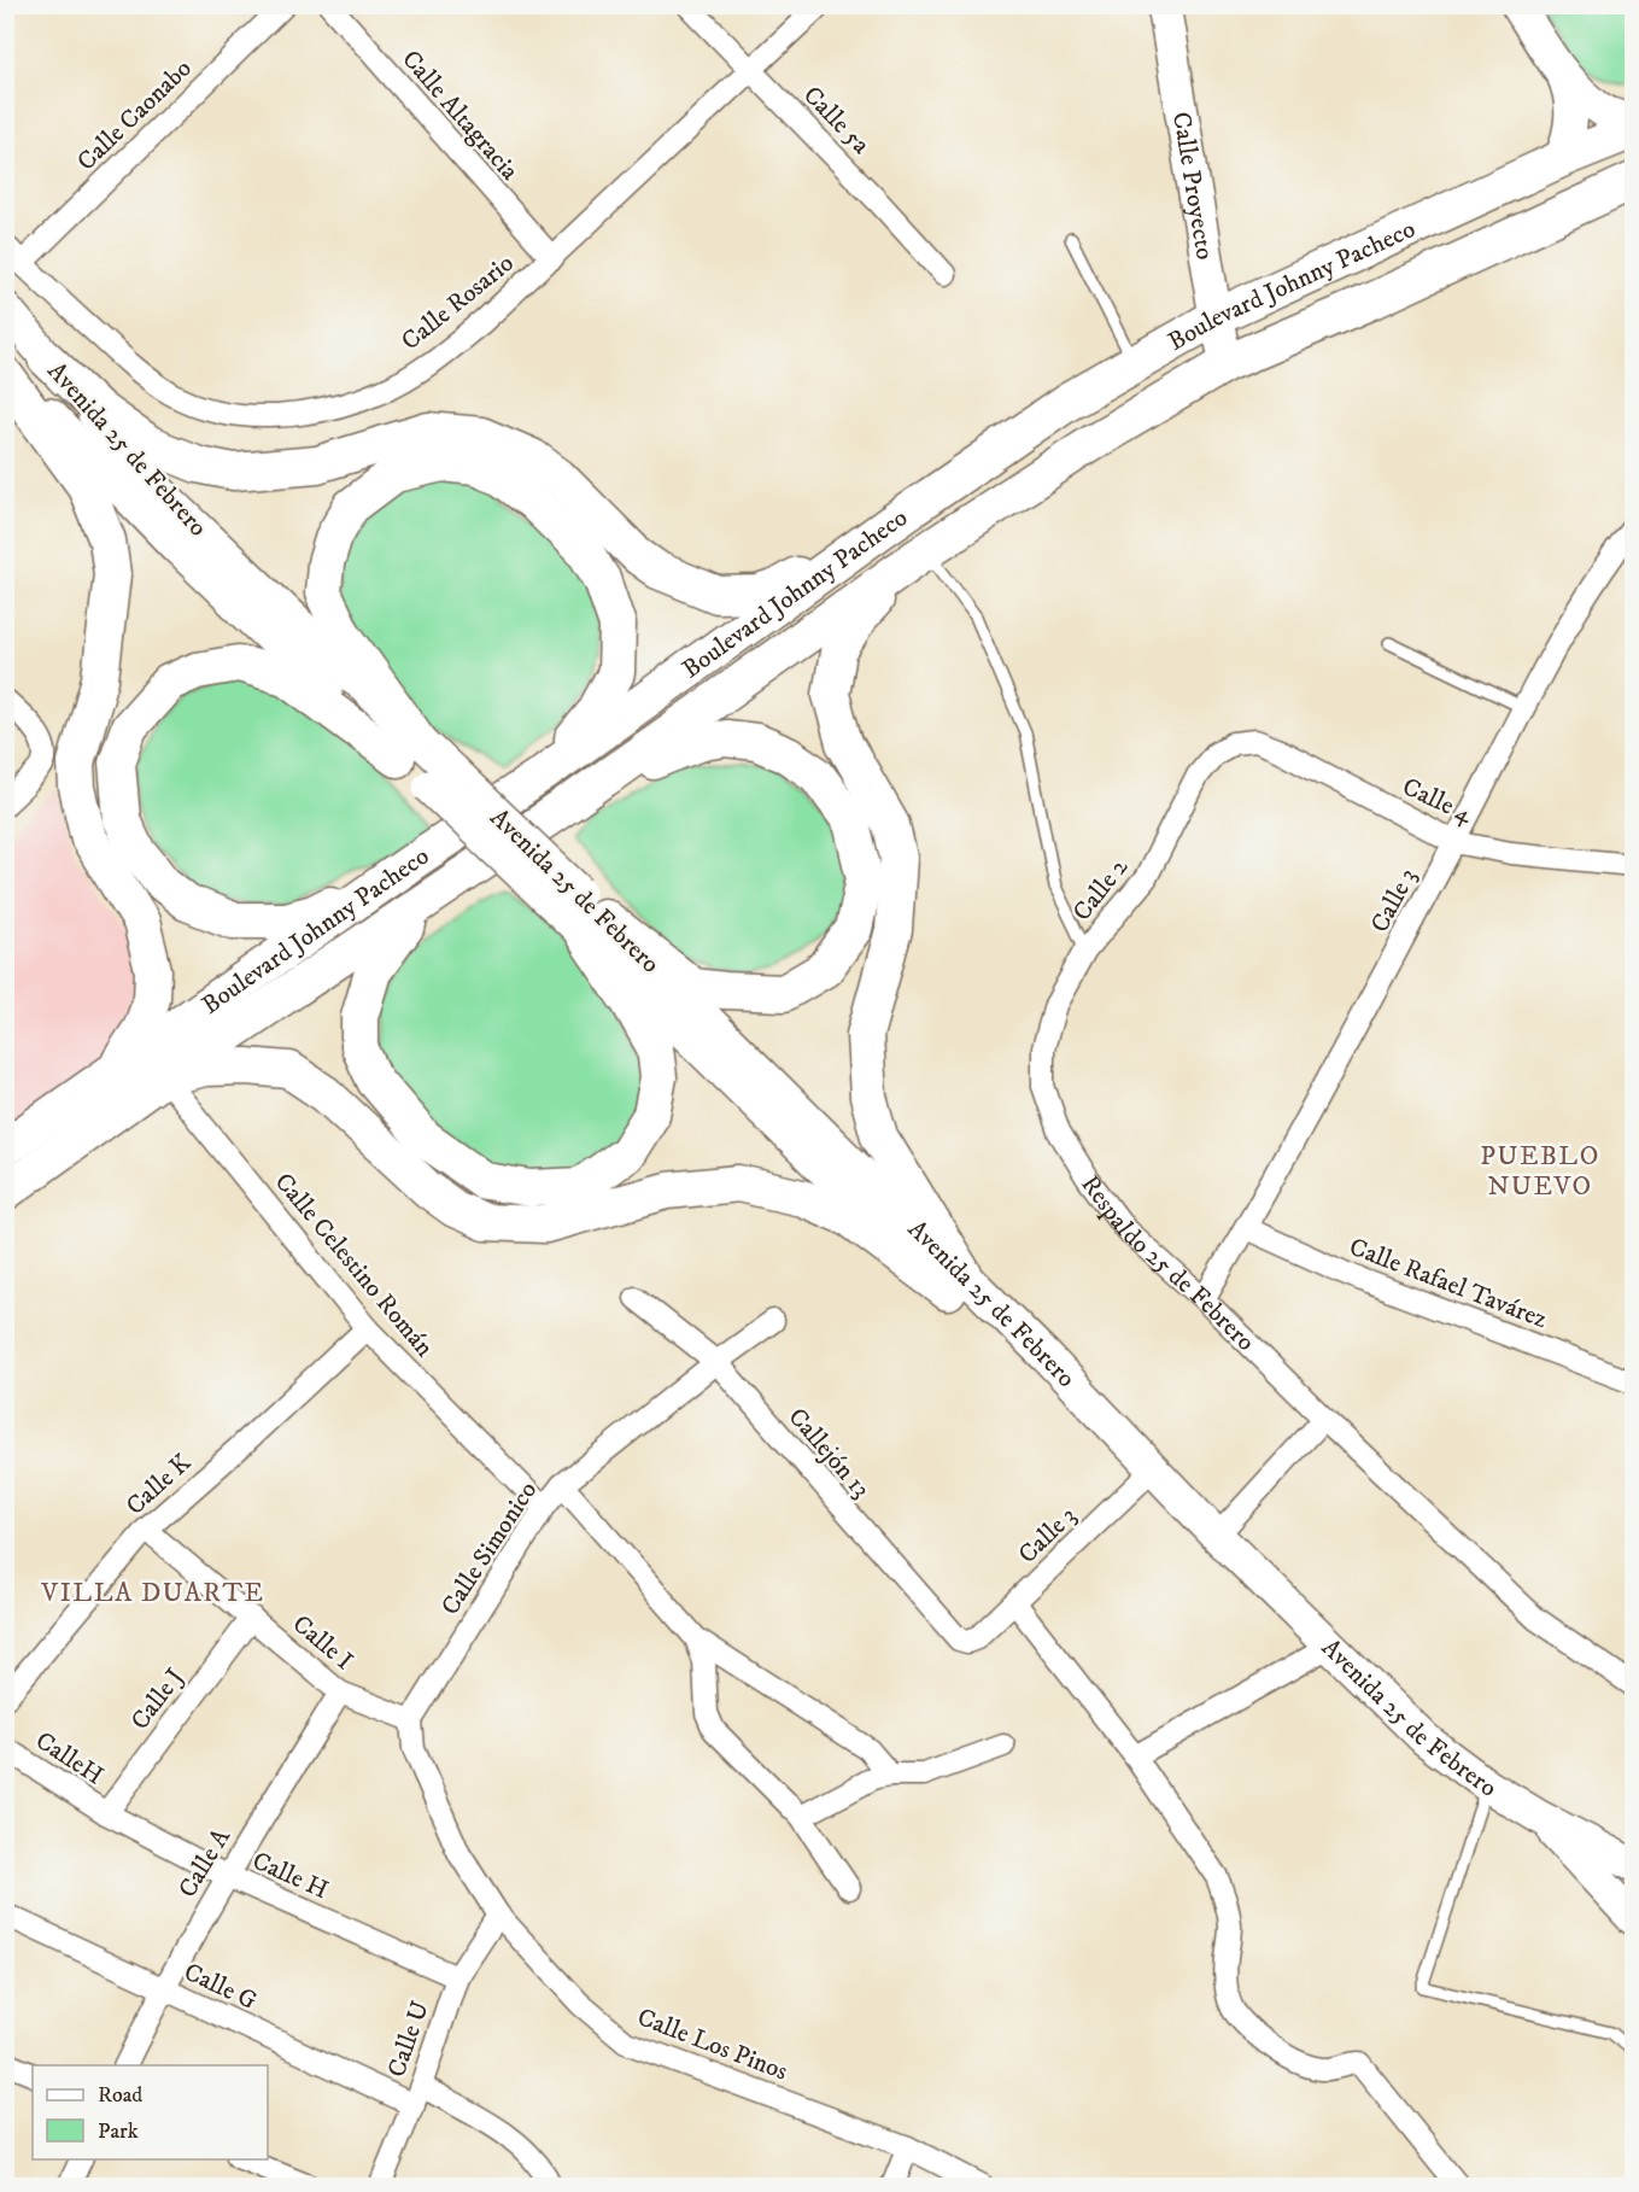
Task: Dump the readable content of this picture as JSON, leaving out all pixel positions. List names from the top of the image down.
{
  "streets": {
    "main road": ["Calle Proyecto", "Boulevard Johnny Pacheco", "Avenida 25 de Febrero"],
    "street": [
      "Calle Caonabo",
      "Calle Altagracia",
      "Calle 5a",
      "Calle Rosario",
      "Calle 4",
      "Calle 2",
      "Calle 3",
      "Respaldo 25 de Febrero",
      "Calle Celestino Román",
      "Calle Rafael Tavárez",
      "Callejón 13",
      "Calle K",
      "Calle Simonico",
      "Calle I",
      "Calle J",
      "CalleH",
      "Calle A",
      "Calle H",
      "Calle G",
      "Calle U",
      "Calle Los Pinos"
    ]
  },
  "crossings": [
    ["Calle Caonabo", "Calle Rosario"],
    ["Calle Altagracia", "Calle Rosario"],
    ["Calle 5a", "Calle Rosario"],
    ["Calle Proyecto", "Boulevard Johnny Pacheco"],
    ["Boulevard Johnny Pacheco", "Calle Celestino Román"],
    ["Avenida 25 de Febrero", "Calle 3"],
    ["Calle 4", "Calle 2"],
    ["Calle 4", "Calle 3"],
    ["Calle 2", "Respaldo 25 de Febrero"],
    ["Calle 3", "Respaldo 25 de Febrero"],
    ["Calle 3", "Calle Rafael Tavárez"],
    ["Calle 3", "Callejón 13"],
    ["Calle Celestino Román", "Calle K"],
    ["Calle Celestino Román", "Calle Simonico"],
    ["Callejón 13", "Calle Simonico"],
    ["Calle K", "Calle I"],
    ["Calle Simonico", "Calle I"],
    ["Calle Simonico", "Calle Los Pinos"],
    ["Calle I", "Calle J"],
    ["Calle I", "Calle A"],
    ["Calle I", "Calle Los Pinos"],
    ["Calle J", "CalleH"],
    ["Calle J", "Calle H"],
    ["CalleH", "Calle H"],
    ["Calle A", "Calle H"],
    ["Calle A", "Calle G"],
    ["Calle H", "Calle U"],
    ["Calle G", "Calle U"],
    ["Calle U", "Calle Los Pinos"]
  ],
  "districts": ["PUEBLO NUEVO", "VILLA DUARTE"],
  "legend": ["Road", "Park"]
}
